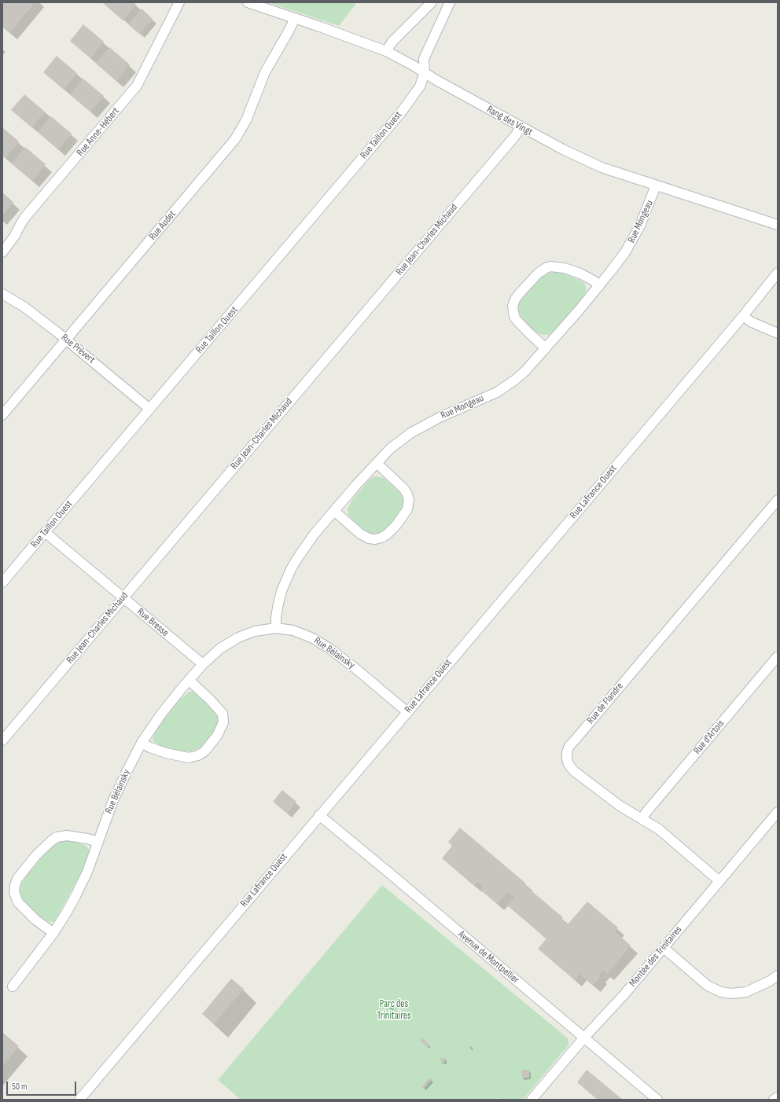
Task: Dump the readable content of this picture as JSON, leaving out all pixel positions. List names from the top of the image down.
{
  "streets": {
    "street": [
      "Rang des Vingt",
      "Rue Anne-Hébert",
      "Rue Taillon Ouest",
      "Rue Mongeau",
      "Rue Audet",
      "Rue Jean-Charles Michaud",
      "Rue Prévert",
      "Rue Lafrance Ouest",
      "Rue Bresse",
      "Rue Bélainsky",
      "Rue de Flandre",
      "Rue d'Artois",
      "Montée des Trinitaires",
      "Avenue de Montpellier"
    ]
  },
  "crossings": [
    ["Rang des Vingt", "Rue Taillon Ouest"],
    ["Rang des Vingt", "Rue Mongeau"],
    ["Rang des Vingt", "Rue Audet"],
    ["Rang des Vingt", "Rue Jean-Charles Michaud"],
    ["Rue Taillon Ouest", "Rue Prévert"],
    ["Rue Taillon Ouest", "Rue Bresse"],
    ["Rue Mongeau", "Rue Bélainsky"],
    ["Rue Audet", "Rue Prévert"],
    ["Rue Jean-Charles Michaud", "Rue Bresse"],
    ["Rue Lafrance Ouest", "Rue Bélainsky"],
    ["Rue Lafrance Ouest", "Avenue de Montpellier"],
    ["Rue Bresse", "Rue Bélainsky"],
    ["Rue de Flandre", "Rue d'Artois"],
    ["Rue de Flandre", "Montée des Trinitaires"],
    ["Montée des Trinitaires", "Avenue de Montpellier"]
  ],
  "parks": ["Parc des Trinitaires"],
  "scale_bar": "50 m"
}
